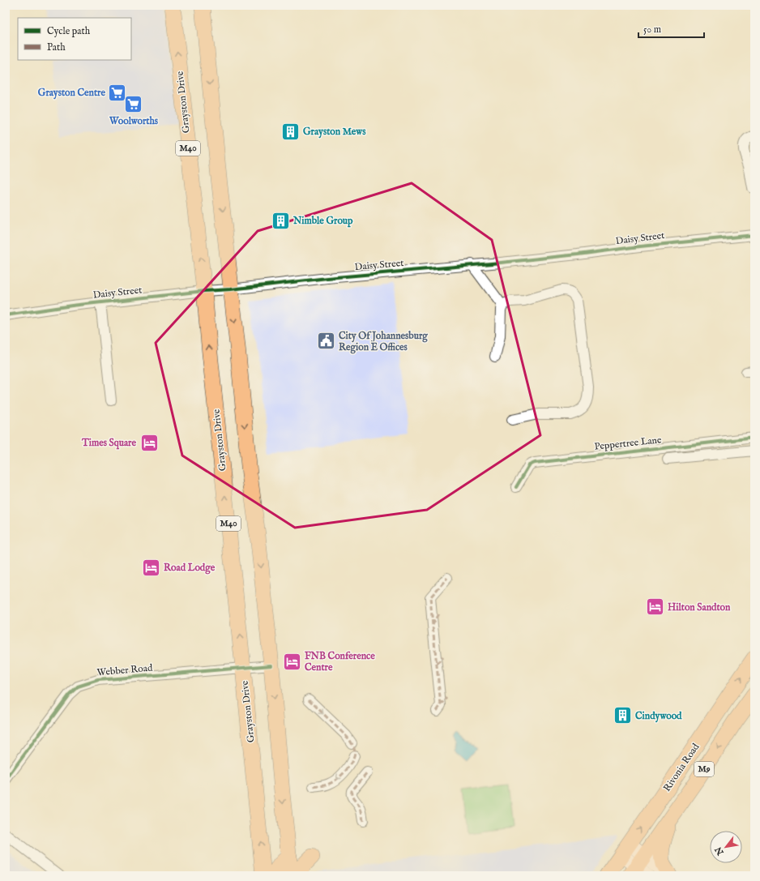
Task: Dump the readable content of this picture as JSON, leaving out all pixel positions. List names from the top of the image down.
{
  "streets": {
    "main road": [
      "Grayston Drive",
      "M40",
      "Rivonia Road",
      "M9"
    ],
    "street": ["Daisy Street", "Peppertree Lane", "Webber Road"]
  },
  "crossings": [
    ["Grayston Drive", "Daisy Street"],
    ["Grayston Drive", "Webber Road"],
    ["M40", "Daisy Street"],
    ["M40", "Webber Road"]
  ],
  "places": {
    "supermarket": ["Grayston Centre", "Woolworths"],
    "building": ["Grayston Mews", "Nimble Group", "Cindywood"],
    "public building": ["City Of Johannesburg Region E Offices"],
    "hotel": [
      "Times Square",
      "Road Lodge",
      "Hilton Sandton",
      "FNB Conference Centre"
    ]
  },
  "legend": ["Cycle path", "Path"],
  "scale_bar": "50 m",
  "north": "bottom left"
}
